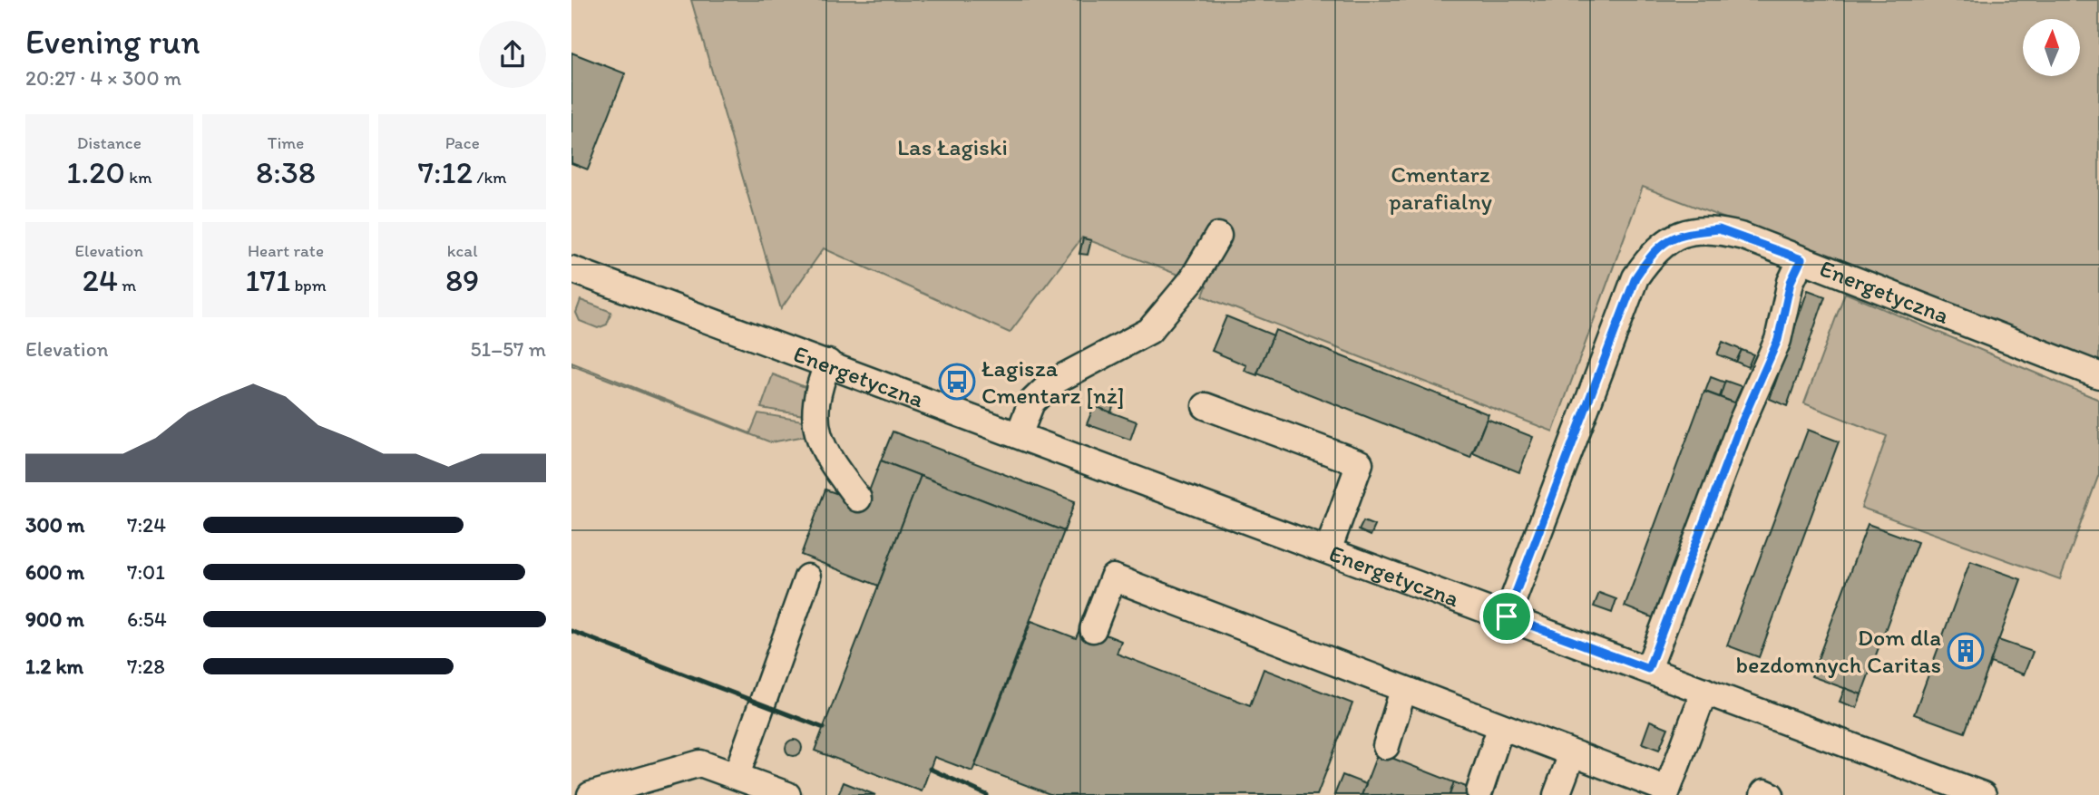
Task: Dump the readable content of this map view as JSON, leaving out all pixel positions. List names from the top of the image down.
{
  "streets": {
    "street": ["Energetyczna"]
  },
  "parks": ["Las Łagiski", "Cmentarz parafialny"],
  "places": {
    "bus stop": ["Łagisza Cmentarz [nż]"],
    "building": ["Dom dla bezdomnych Caritas"]
  },
  "north": "top",
  "page": {
    "heading": ["Evening run", "20:27 · 4 × 300 m"],
    "stats": [
      ["Distance", "1.20 km"],
      ["Time", "8:38"],
      ["Pace", "7:12 /km"],
      ["Elevation", "24 m"],
      ["Heart rate", "171 bpm"],
      ["kcal", "89"]
    ],
    "chart": ["Elevation", "51–57 m"],
    "list": [
      {
        "name": "300 m",
        "note": "7:24"
      },
      {
        "name": "600 m",
        "note": "7:01"
      },
      {
        "name": "900 m",
        "note": "6:54"
      },
      {
        "name": "1.2 km",
        "note": "7:28"
      }
    ]
  }
}
